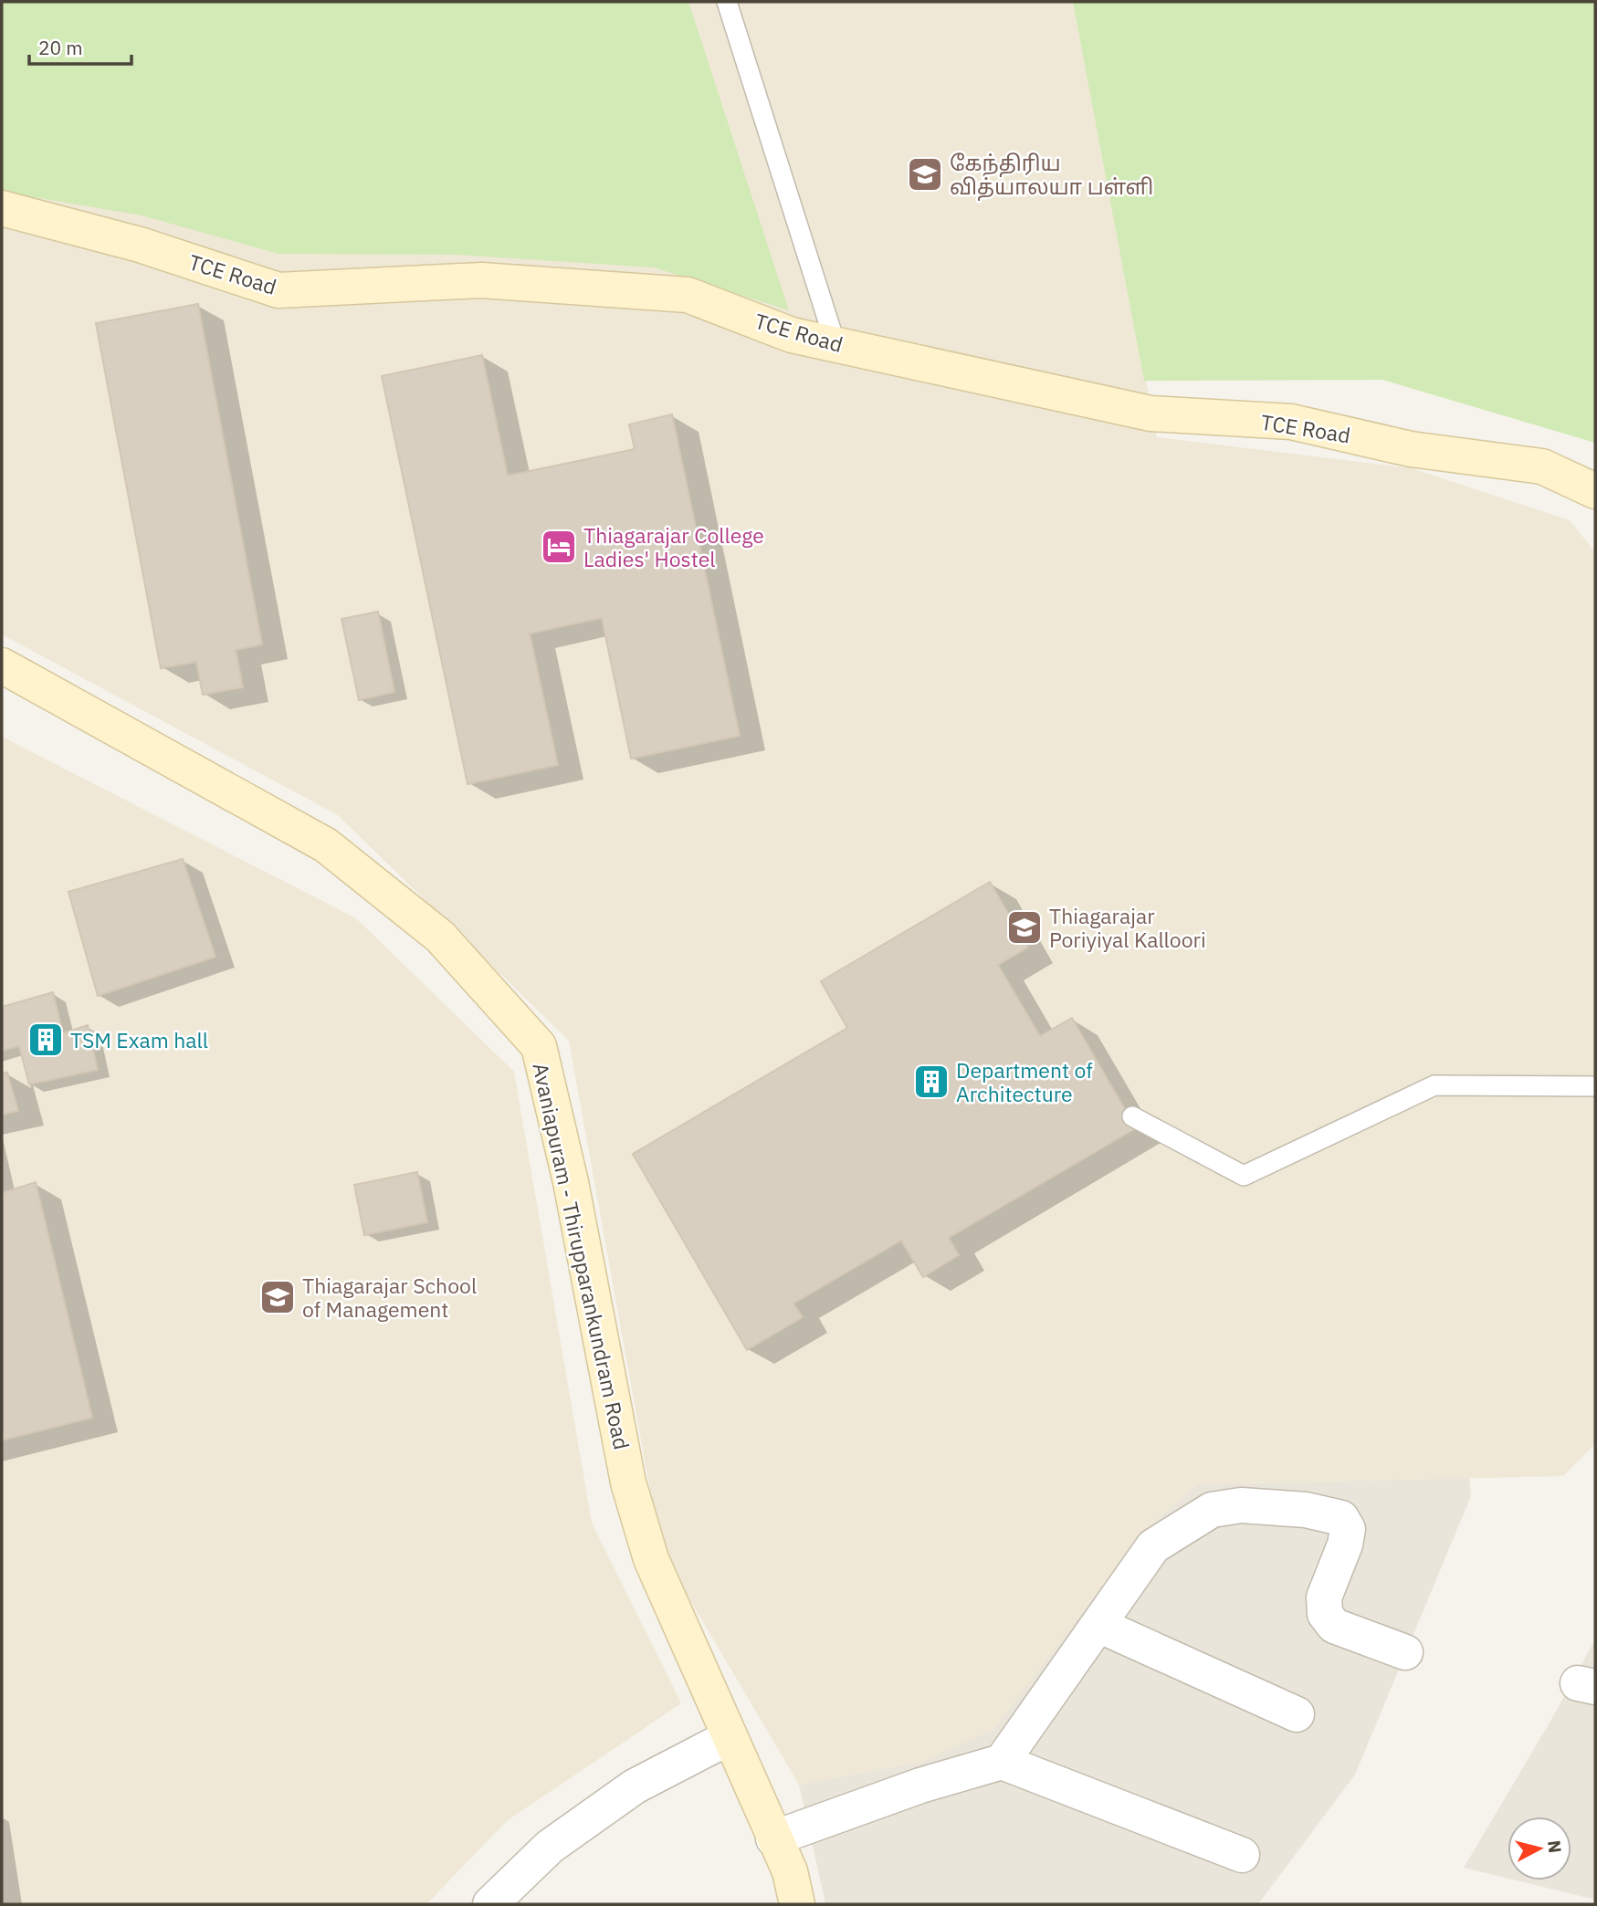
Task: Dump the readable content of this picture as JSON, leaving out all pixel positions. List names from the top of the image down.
{
  "streets": {
    "street": ["TCE Road", "Avaniapuram - Thirupparankundram Road"]
  },
  "places": {
    "school or university": ["கேந்திரிய வித்யாலயா பள்ளி", "Thiagarajar Poriyiyal Kalloori", "Thiagarajar School of Management"],
    "hotel": ["Thiagarajar College Ladies' Hostel"],
    "building": ["TSM Exam hall", "Department of Architecture"]
  },
  "scale_bar": "20 m",
  "north": "right"
}
